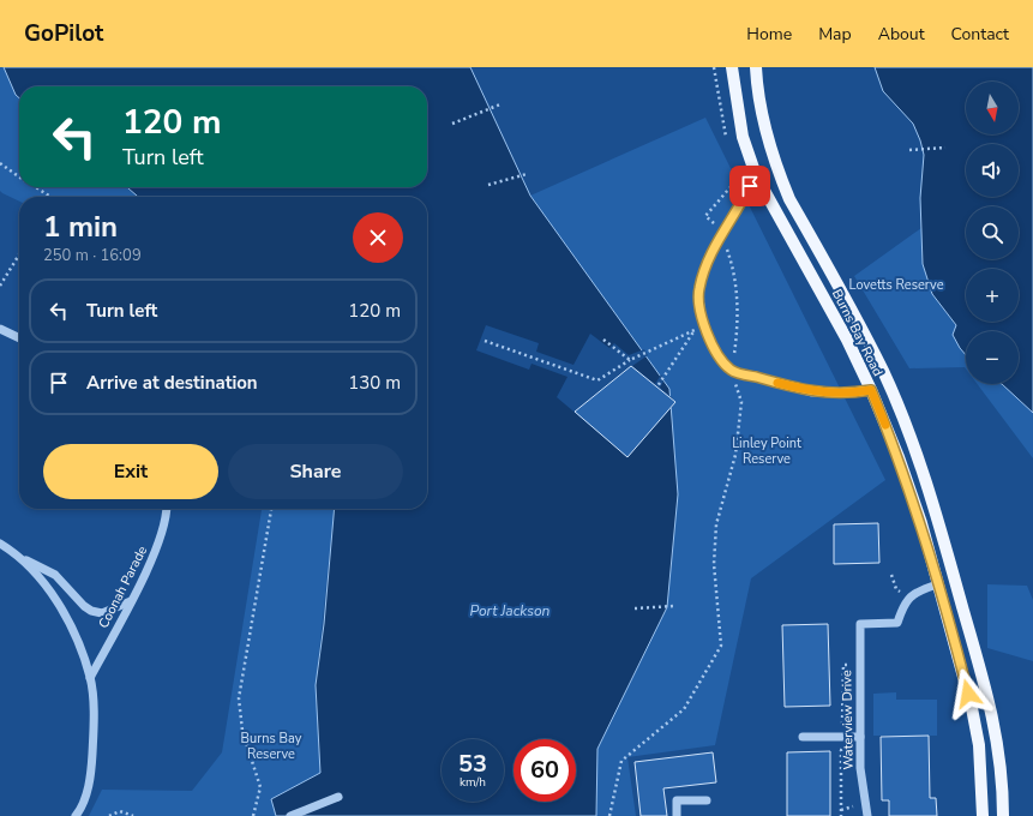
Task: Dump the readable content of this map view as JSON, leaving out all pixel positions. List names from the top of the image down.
{
  "streets": {
    "main road": ["Burns Bay Road"],
    "street": ["Coonah Parade", "Waterview Drive"]
  },
  "water": ["Port Jackson"],
  "parks": ["Lovetts Reserve", "Linley Point Reserve", "Burns Bay Reserve"],
  "north": "bottom",
  "page": {
    "header": "GoPilot",
    "nav": [
      "Home",
      "Map",
      "About",
      "Contact"
    ],
    "map_buttons": ["+", "−"],
    "turn": ["120 m", "Turn left"],
    "heading": ["1 min", "250 m · 16:09"],
    "list": [
      {
        "name": "Turn left",
        "value": "120 m"
      },
      {
        "name": "Arrive at destination",
        "value": "130 m"
      }
    ],
    "buttons": ["Exit", "Share"],
    "speed": "53 km/h",
    "limit": "60"
  }
}
